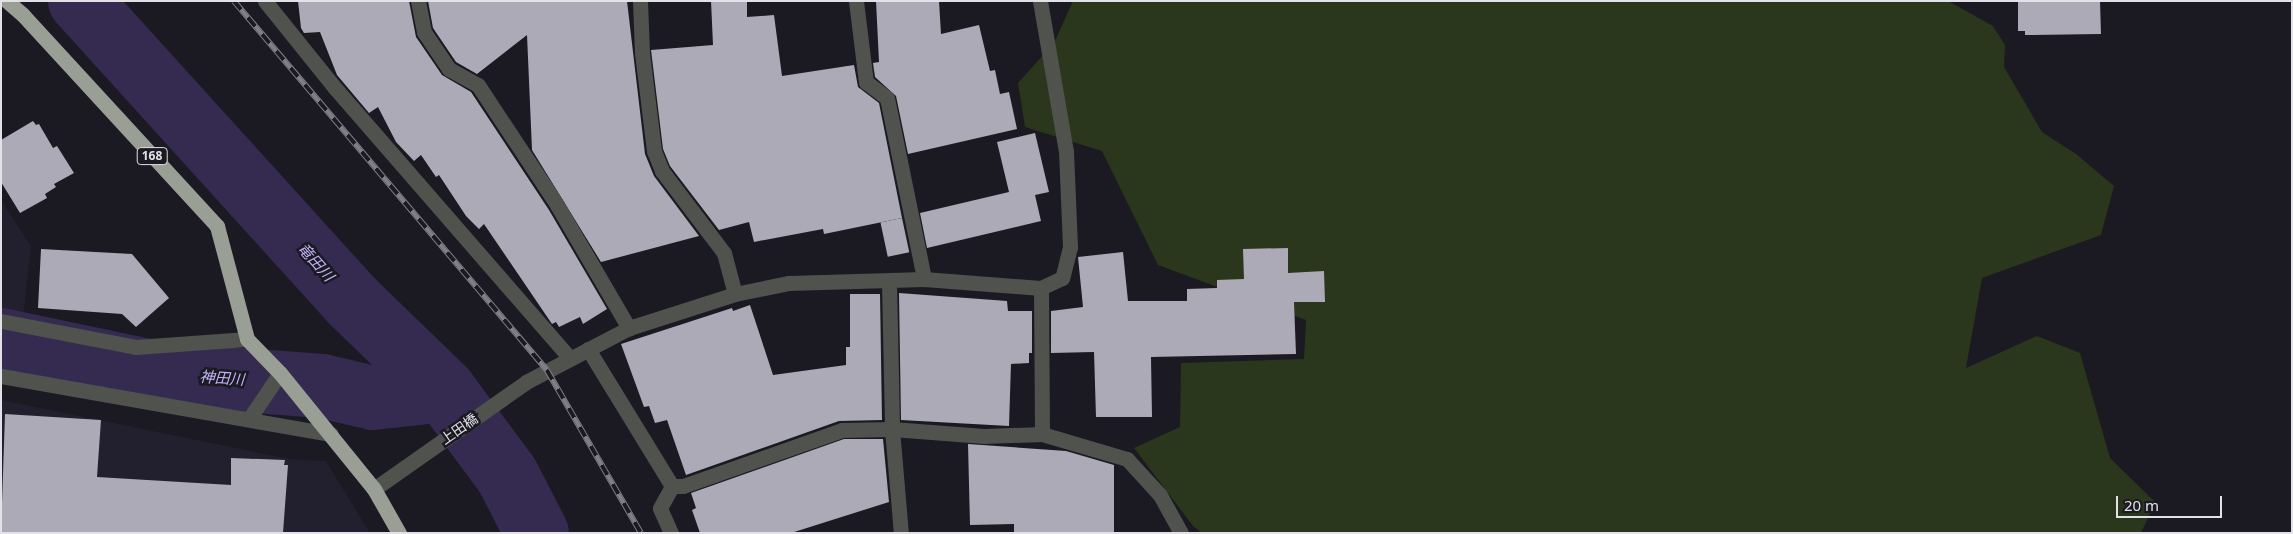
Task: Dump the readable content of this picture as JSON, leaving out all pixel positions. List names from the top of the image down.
{
  "streets": {
    "highway": ["168"],
    "street": ["上田橋"]
  },
  "water": ["竜田川", "神田川"],
  "scale_bar": "20 m"
}
